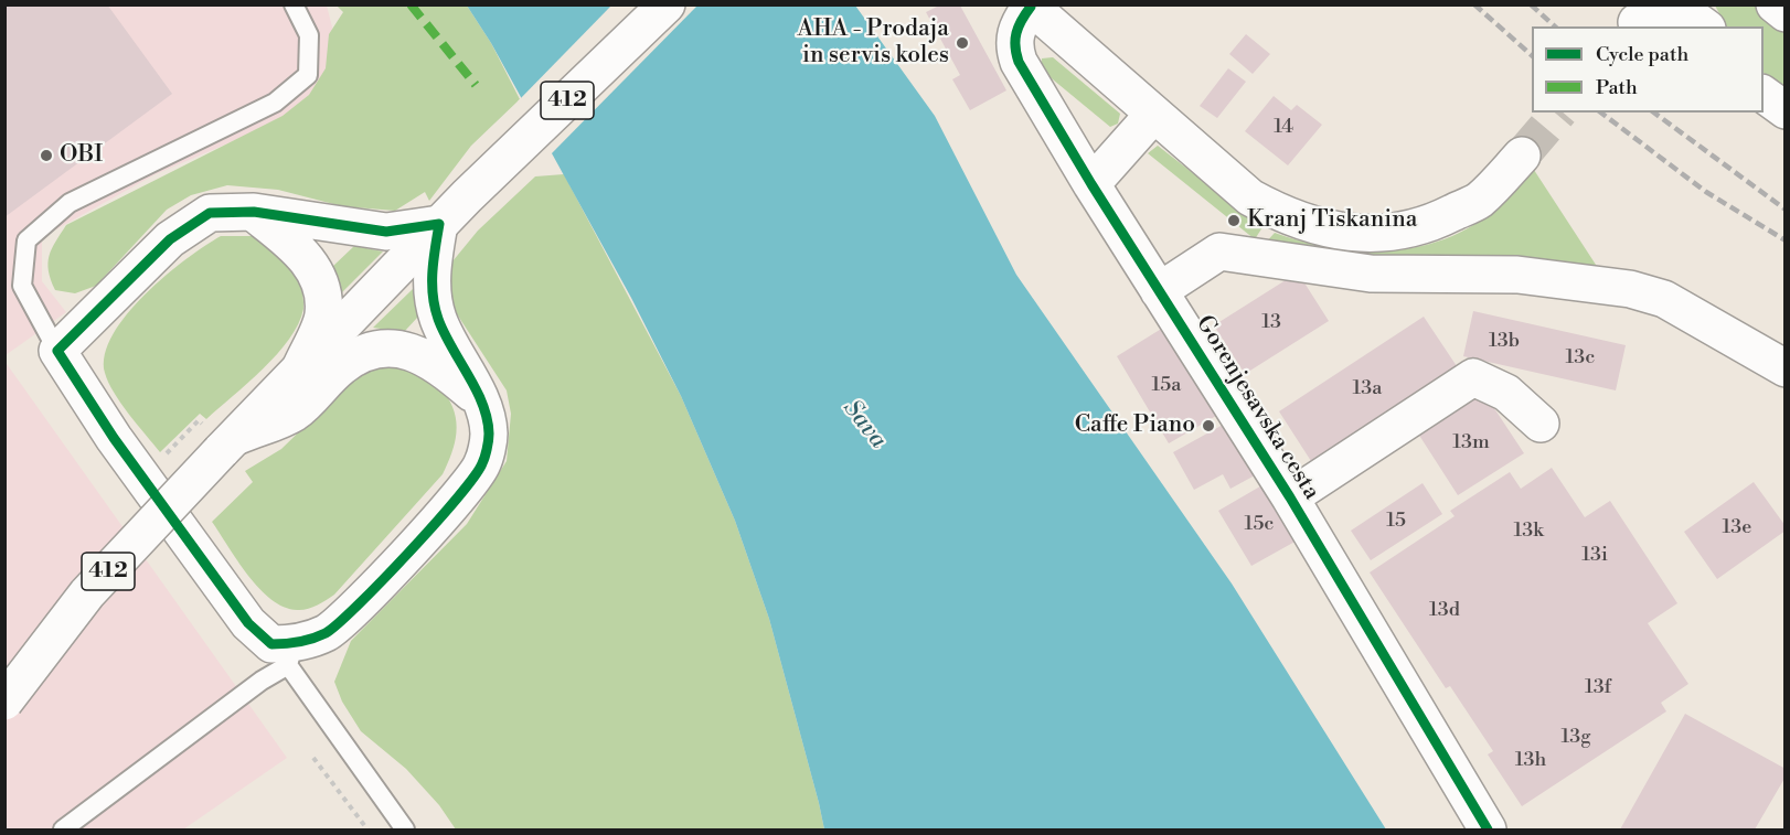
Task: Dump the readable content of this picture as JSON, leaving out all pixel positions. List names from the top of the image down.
{
  "streets": {
    "street": ["412", "Gorenjesavska cesta"]
  },
  "water": ["Sava"],
  "places": [
    "AHA - Prodaja in servis koles",
    "OBI",
    "Kranj Tiskanina",
    "Caffe Piano"
  ],
  "house_numbers": [
    "14",
    "13",
    "13b",
    "13c",
    "15a",
    "13a",
    "13m",
    "15",
    "15c",
    "13e",
    "13k",
    "13i",
    "13d",
    "13f",
    "13g",
    "13h"
  ],
  "legend": ["Cycle path", "Path"]
}
